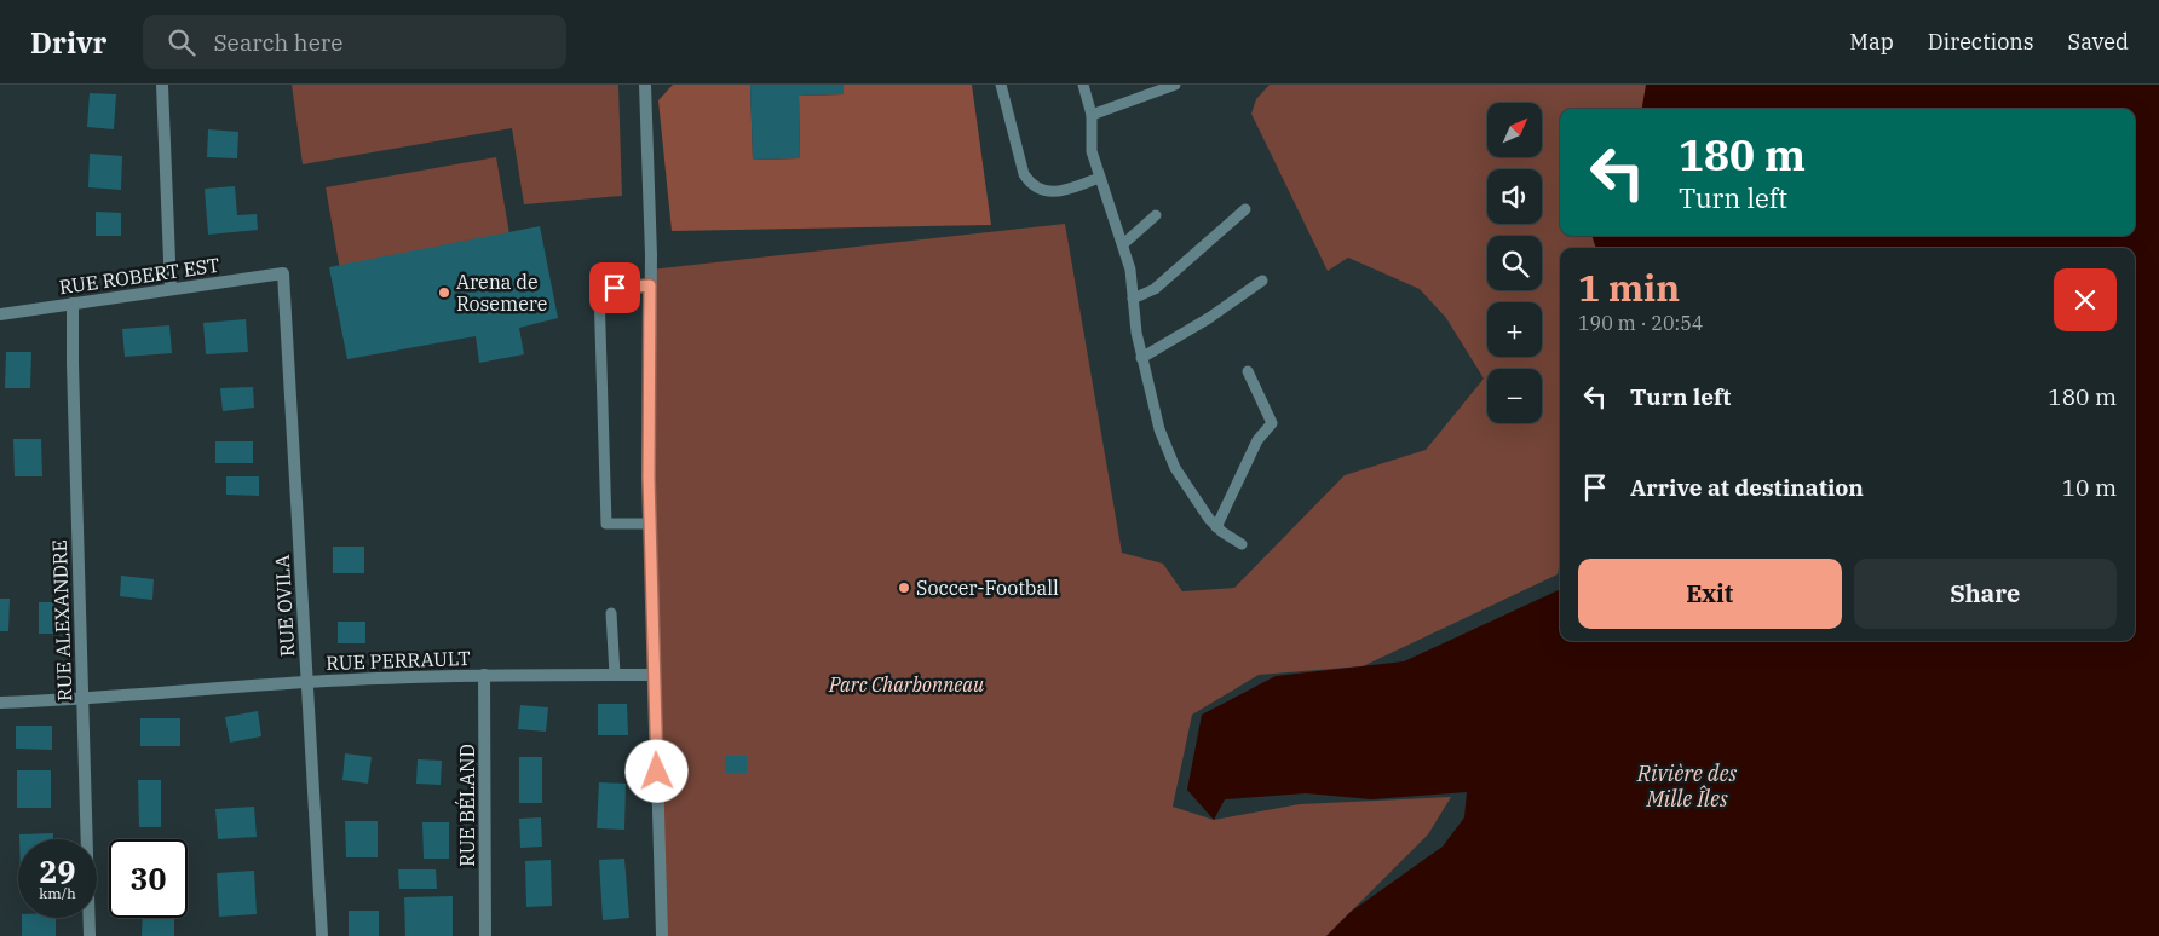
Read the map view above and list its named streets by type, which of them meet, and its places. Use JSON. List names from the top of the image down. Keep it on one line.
{"streets":{"street":["RUE ROBERT EST","RUE OVILA","RUE ALEXANDRE","RUE PERRAULT","RUE BÉLAND"]},"crossings":[["RUE ROBERT EST","RUE OVILA"],["RUE ROBERT EST","RUE ALEXANDRE"],["RUE OVILA","RUE PERRAULT"],["RUE ALEXANDRE","RUE PERRAULT"],["RUE PERRAULT","RUE BÉLAND"]],"water":["Rivière des Mille Îles"],"parks":["Parc Charbonneau"],"places":["Arena de Rosemere","Soccer-Football"],"north":"top right","page":{"header":"Drivr","search":"Search here","nav":["Map","Directions","Saved"],"map_buttons":["+","−"],"turn":["180 m","Turn left"],"heading":["1 min","190 m · 20:54"],"list":[{"name":"Turn left","value":"180 m"},{"name":"Arrive at destination","value":"10 m"}],"buttons":["Exit","Share"],"speed":"29 km/h","limit":"30"}}
